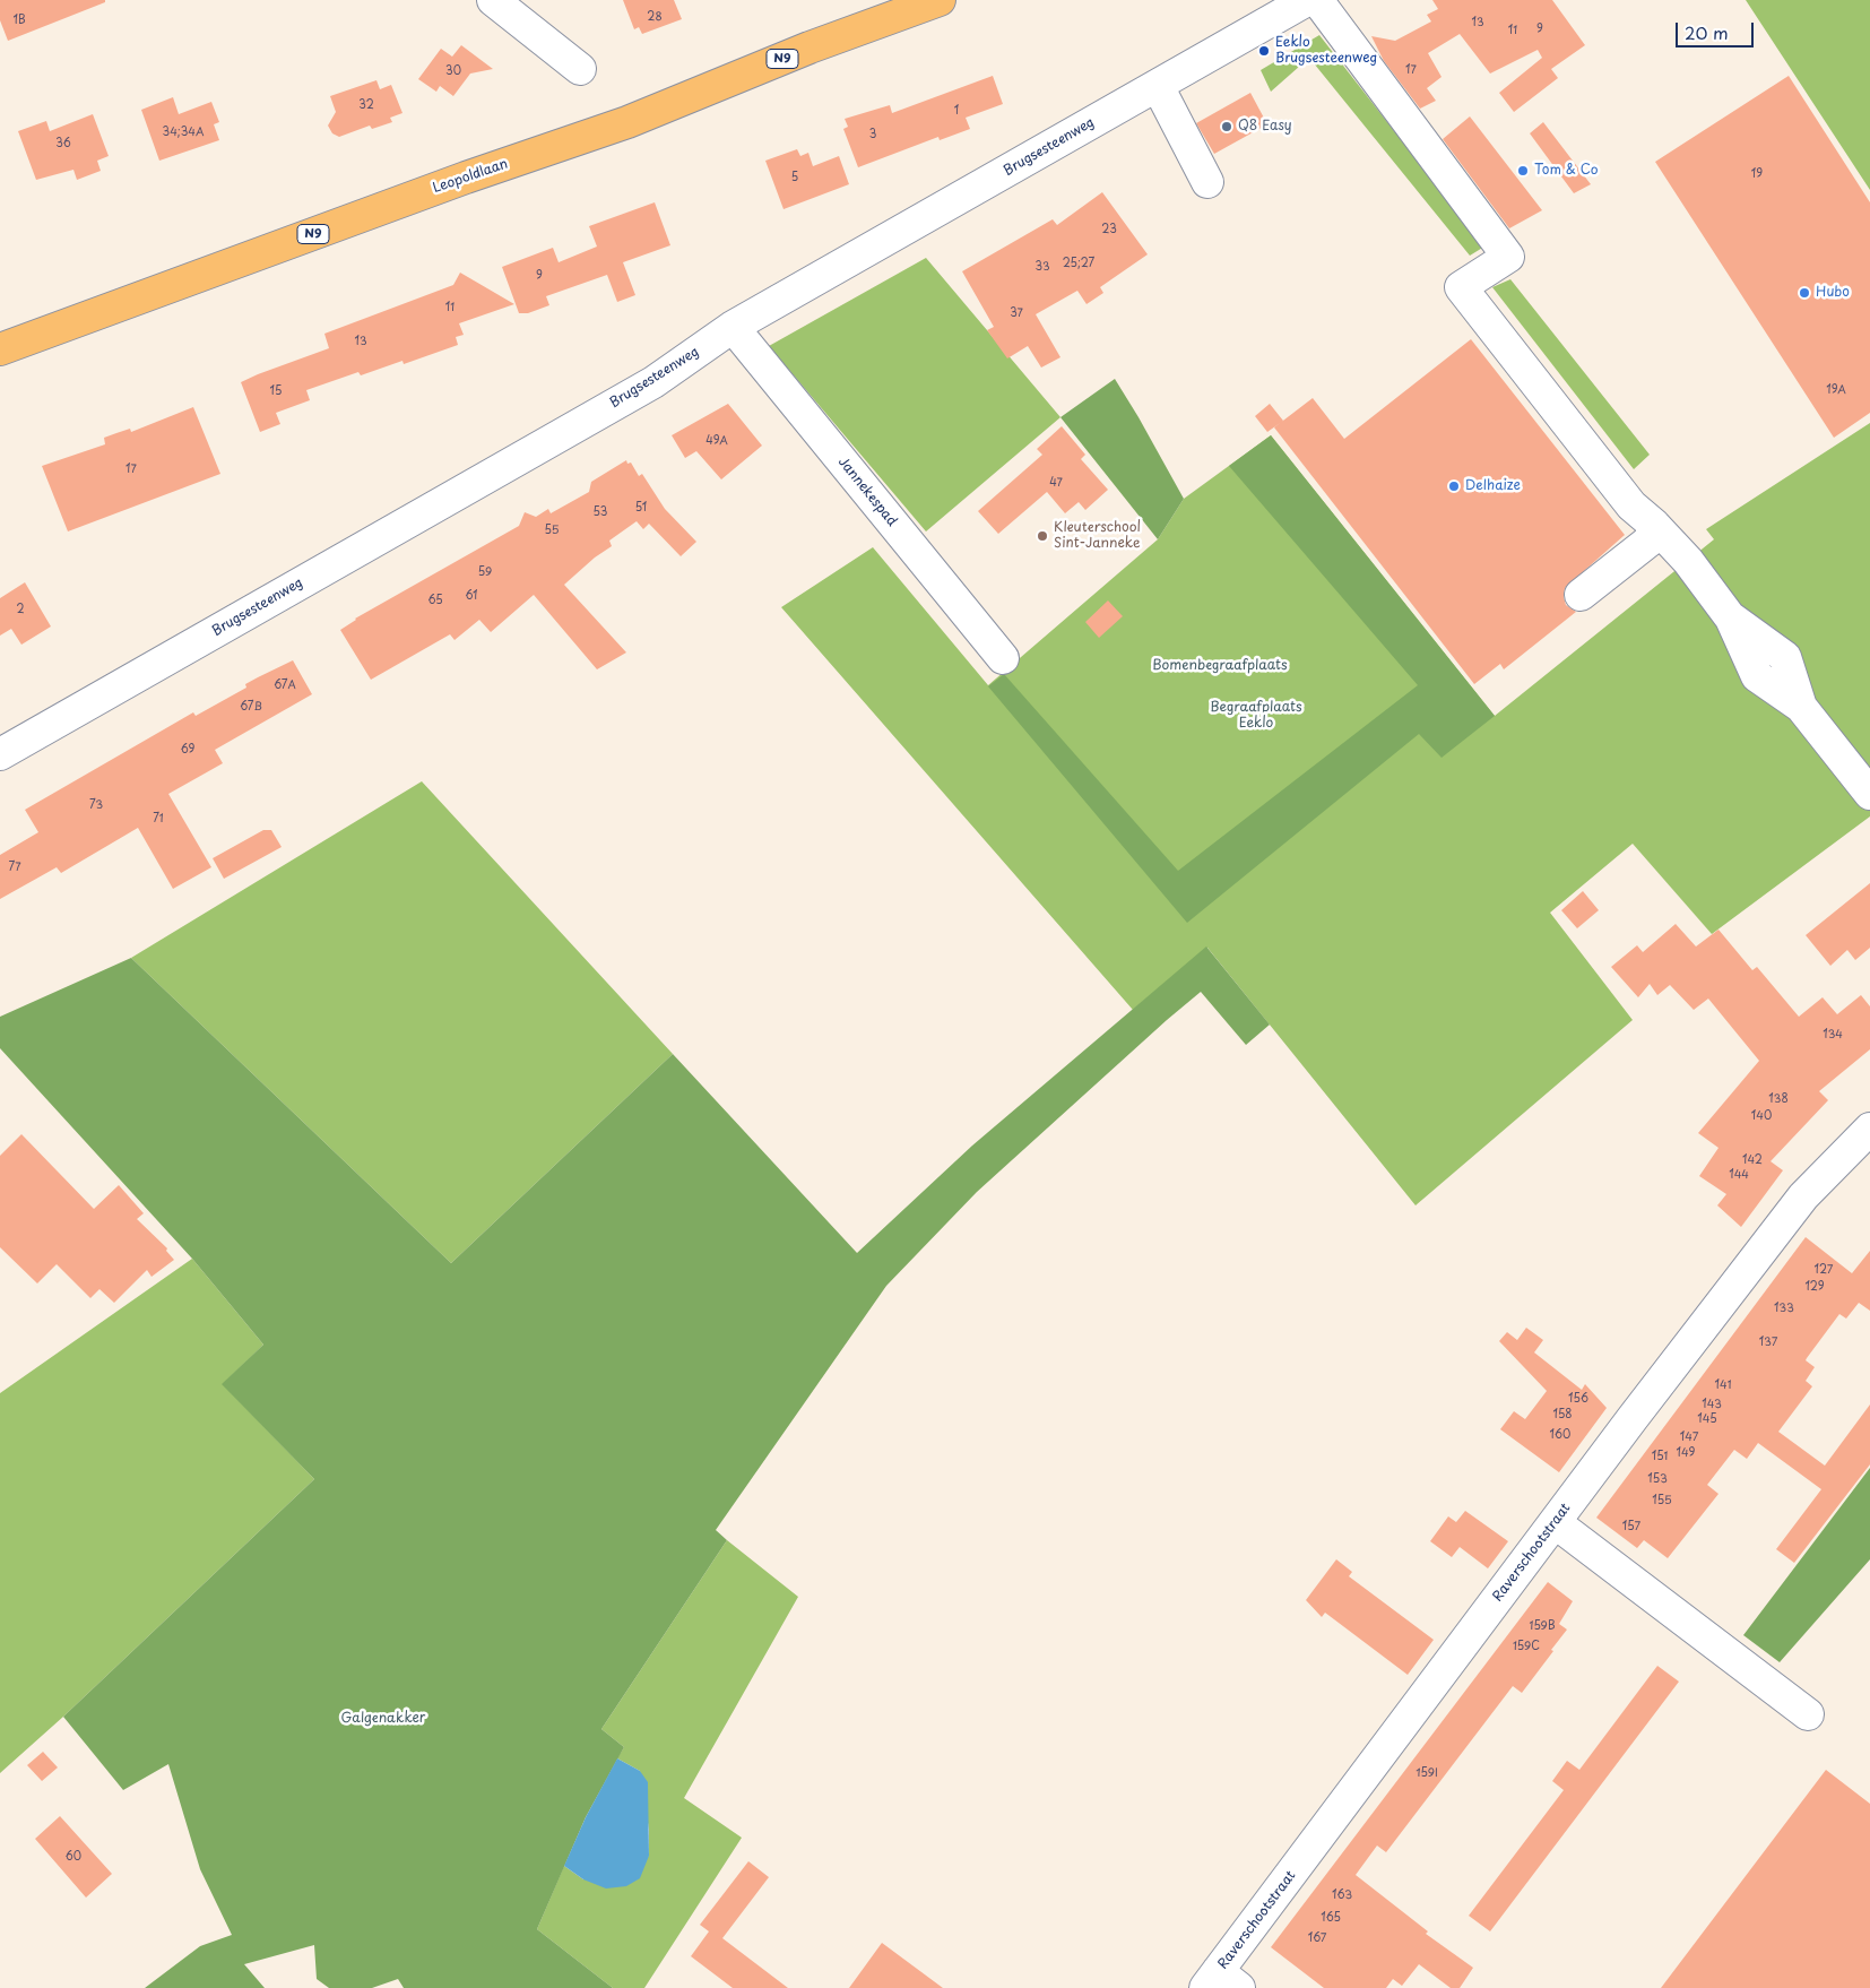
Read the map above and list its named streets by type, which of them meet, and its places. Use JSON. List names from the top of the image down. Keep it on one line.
{"streets":{"main road":["N9","Leopoldlaan"],"street":["Brugsesteenweg","Jannekespad","Raverschootstraat"]},"crossings":[["Brugsesteenweg","Jannekespad"]],"parks":["Bomenbegraafplaats","Begraafplaats Eeklo","Galgenakker"],"places":["Eeklo Brugsesteenweg","Q8 Easy","Tom & Co","Hubo","Delhaize","Kleuterschool Sint-Janneke"],"house_numbers":["28","1B","13","9","11","17","30","32","1","34;34A","3","36","19","5","23","25;27","33","9","11","37","13","19A","15","49A","17","47","51","53","55","59","61","65","2","67A","67B","69","73","71","77","134","138","140","142","144","127","129","133","137","141","156","143","158","145","160","147","149","151","153","155","157","159B","159C","159I","60","163","165","167"],"scale_bar":"20 m"}
